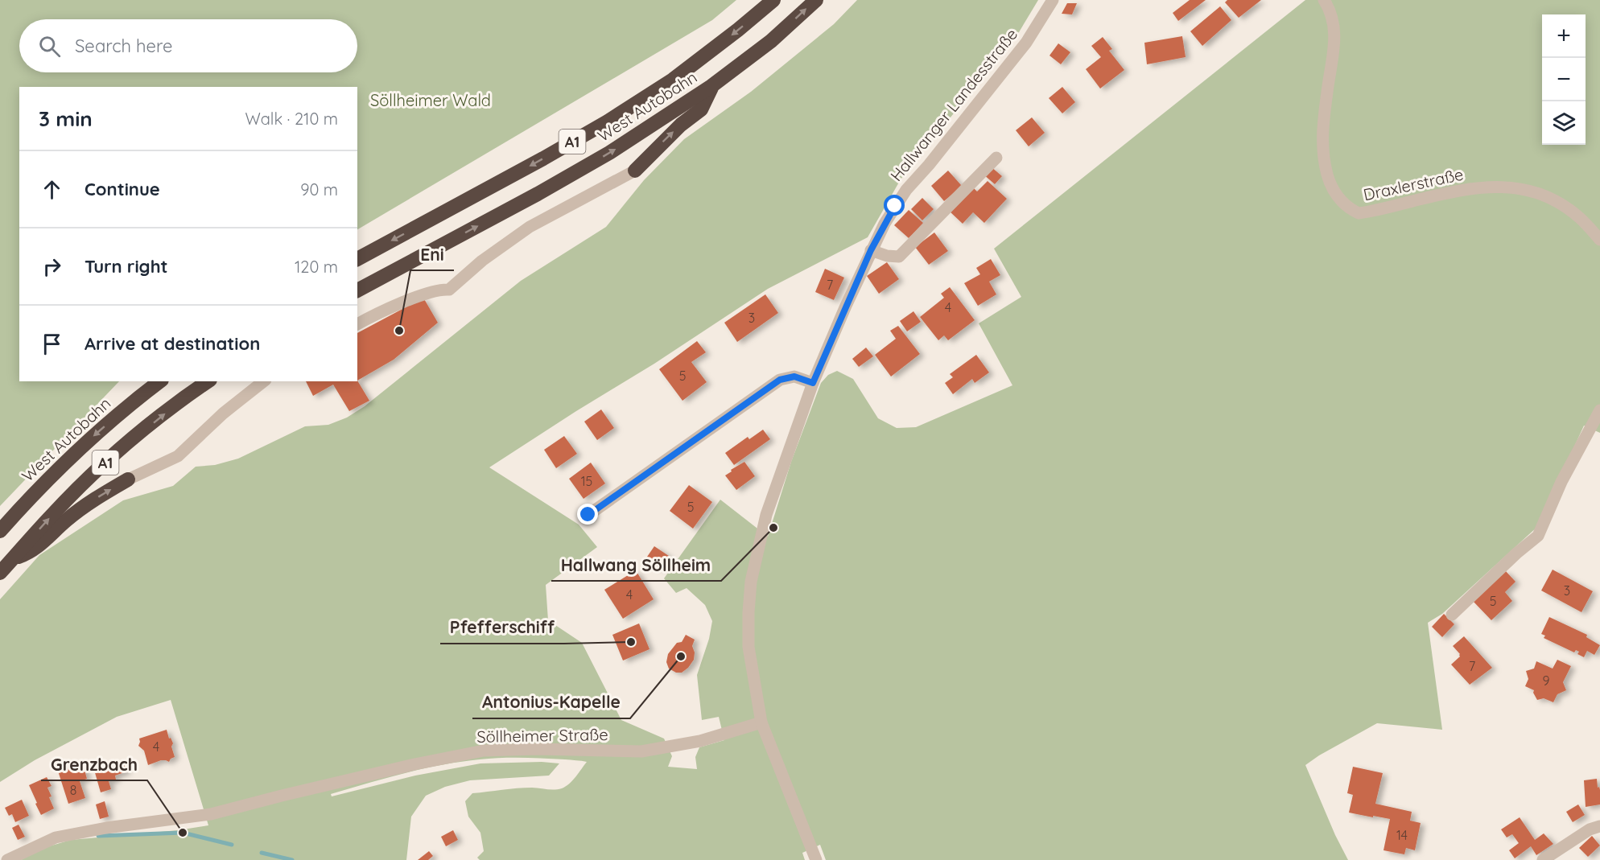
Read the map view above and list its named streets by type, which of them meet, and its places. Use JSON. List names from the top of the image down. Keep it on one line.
{"streets":{"highway":["West Autobahn","A1"],"street":["Hallwanger Landesstraße","Draxlerstraße","Söllheimer Straße"]},"crossings":[["Hallwanger Landesstraße","Söllheimer Straße"]],"parks":["Söllheimer Wald"],"places":["Eni","Hallwang Söllheim","Pfefferschiff","Antonius-Kapelle","Grenzbach"],"house_numbers":["7","4","3","5","15","5","3","4","5","7","9","4","8","14"],"page":{"map_buttons":["+","−"],"search":"Search here","heading":["3 min","Walk · 210 m"],"list":[["Continue","90 m"],["Turn right","120 m"],"Arrive at destination"]}}
